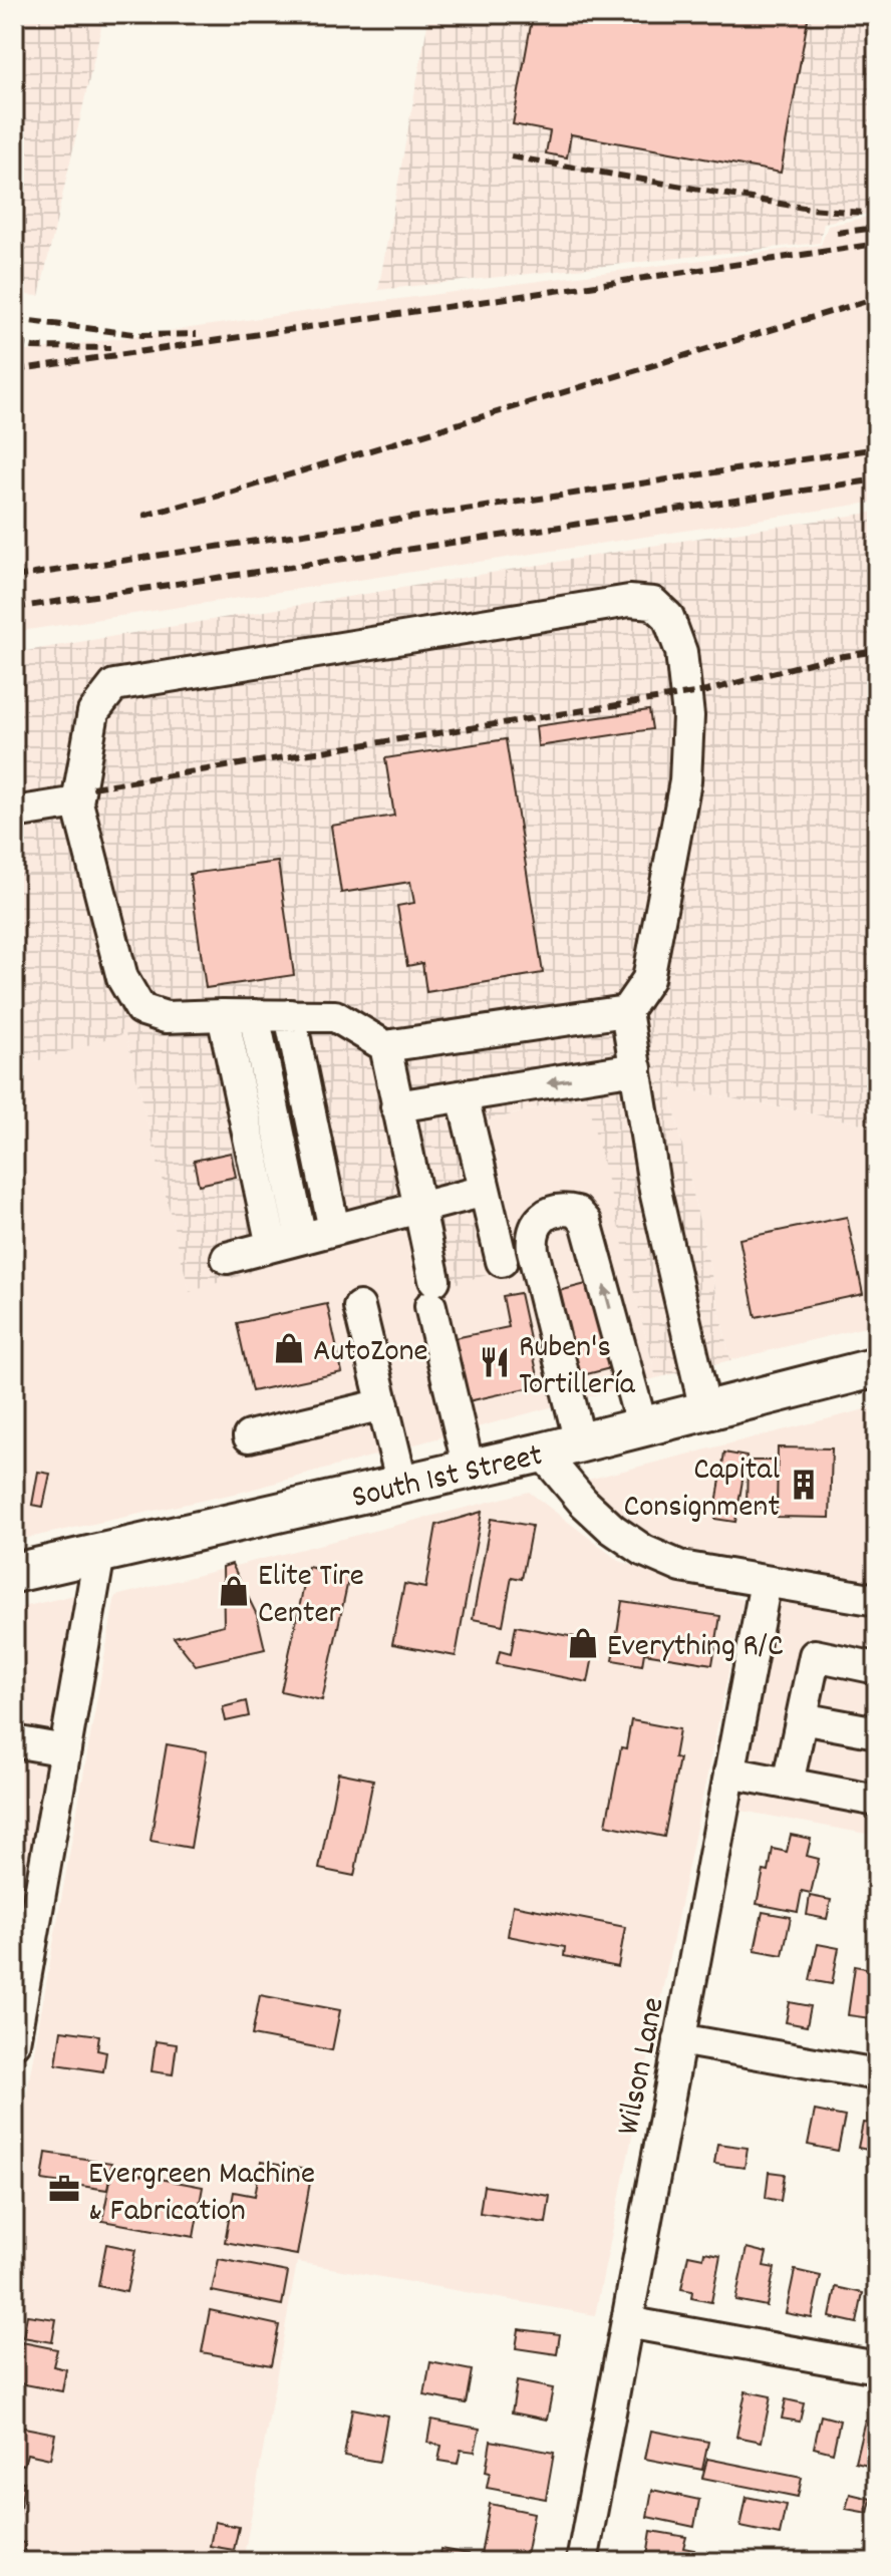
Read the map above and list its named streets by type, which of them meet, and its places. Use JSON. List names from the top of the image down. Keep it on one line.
{"streets":{"main road":["South 1st Street"],"street":["Wilson Lane"]},"places":{"shop":["AutoZone","Elite Tire Center","Everything R/C"],"restaurant":["Ruben's Tortillería"],"building":["Capital Consignment"],"office":["Evergreen Machine & Fabrication"]}}
